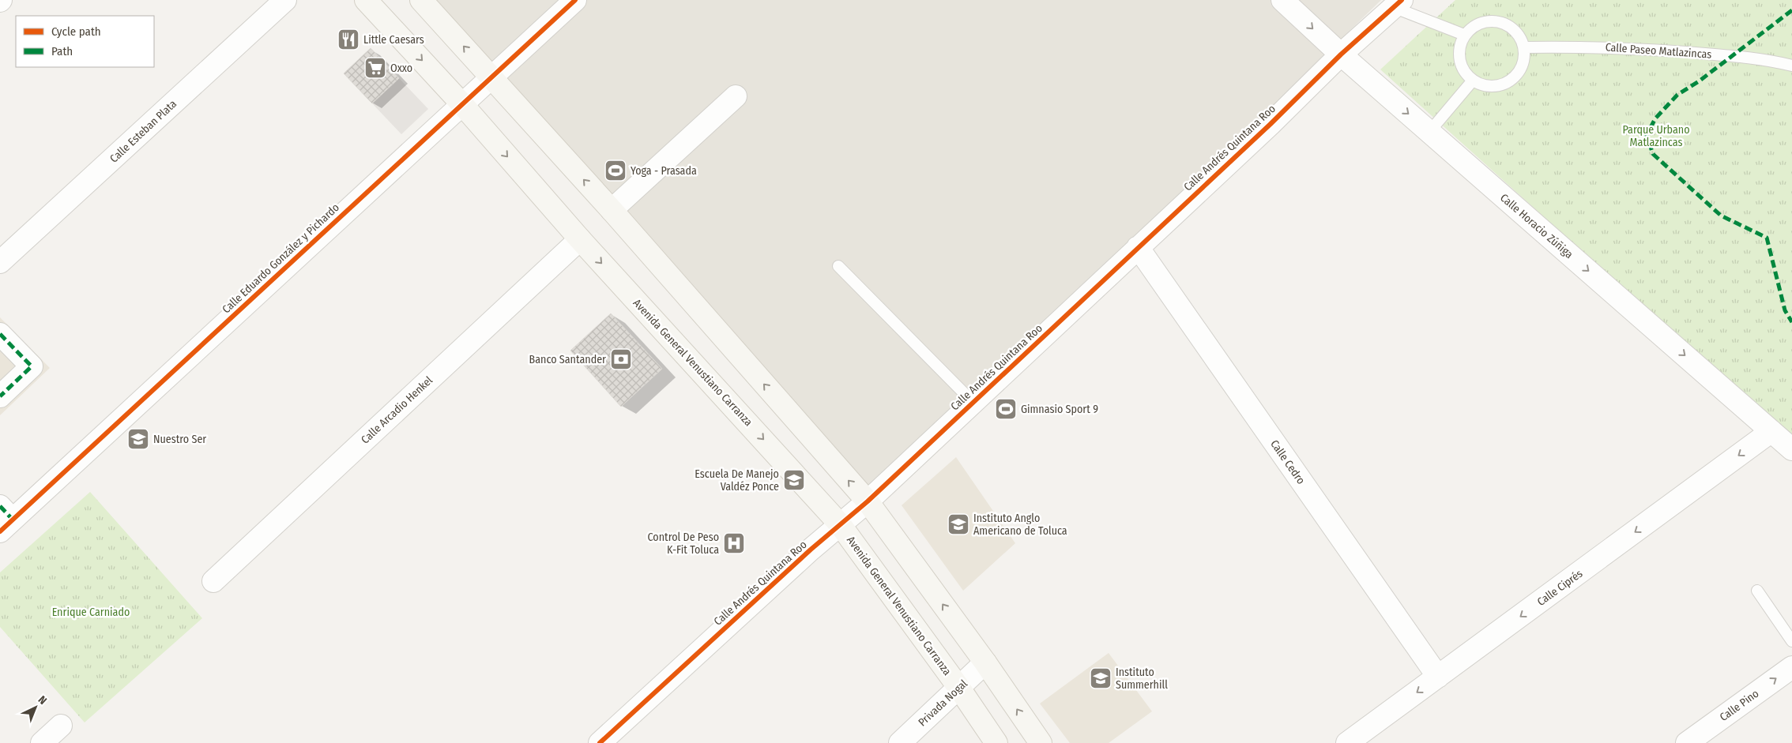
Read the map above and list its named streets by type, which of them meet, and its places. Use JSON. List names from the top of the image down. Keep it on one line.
{"streets":{"main road":["Avenida General Venustiano Carranza"],"street":["Calle Esteban Plata","Calle Andrés Quintana Roo","Calle Horacio Zúñiga","Calle Eduardo González y Pichardo","Calle Arcadio Henkel","Calle Cedro","Calle Ciprés","Privada Nogal","Calle Pino"],"lane":["Calle Paseo Matlazincas"]},"crossings":[["Calle Andrés Quintana Roo","Calle Horacio Zúñiga"],["Calle Andrés Quintana Roo","Avenida General Venustiano Carranza"],["Calle Andrés Quintana Roo","Calle Cedro"],["Calle Horacio Zúñiga","Calle Ciprés"],["Calle Eduardo González y Pichardo","Avenida General Venustiano Carranza"],["Avenida General Venustiano Carranza","Calle Arcadio Henkel"],["Avenida General Venustiano Carranza","Privada Nogal"],["Calle Cedro","Calle Ciprés"]],"one_way":["Calle Horacio Zúñiga","Calle Ciprés","Calle Pino"],"parks":["Parque Urbano Matlazincas","Enrique Carniado"],"places":{"restaurant":["Little Caesars"],"supermarket":["Oxxo"],"sports":["Yoga - Prasada","Gimnasio Sport 9"],"bank":["Banco Santander"],"school or university":["Nuestro Ser","Escuela De Manejo Valdéz Ponce","Instituto Anglo Americano de Toluca","Instituto Summerhill"],"hospital":["Control De Peso K-Fit Toluca"]},"legend":["Cycle path","Path"],"north":"top right"}
